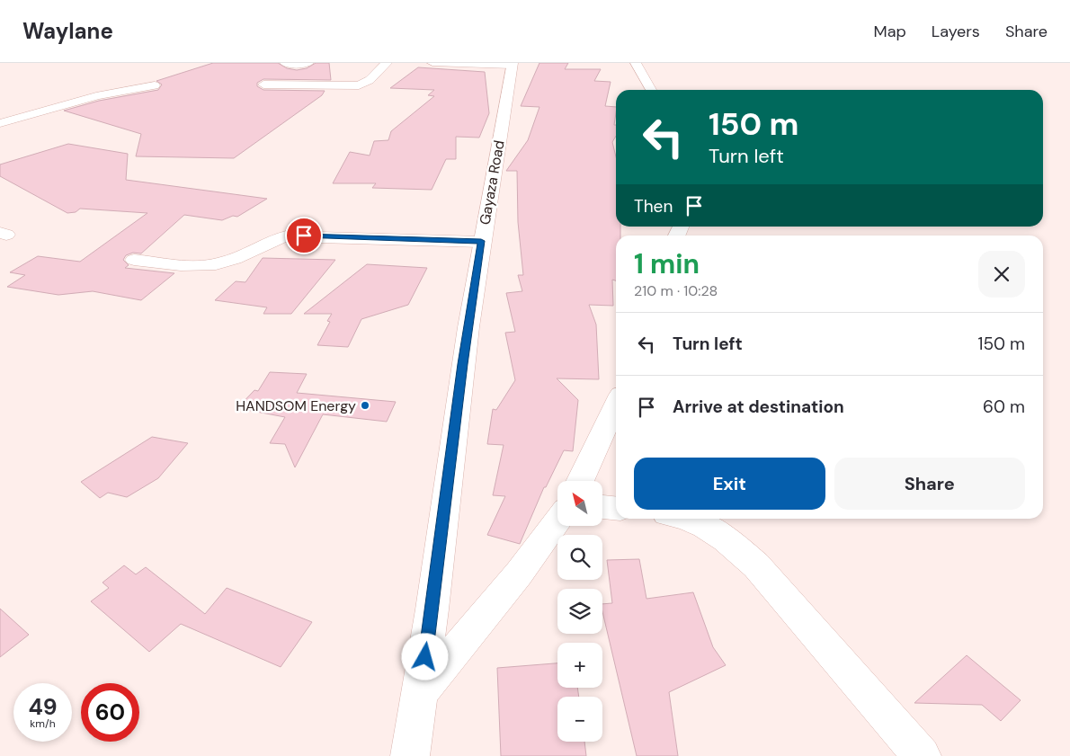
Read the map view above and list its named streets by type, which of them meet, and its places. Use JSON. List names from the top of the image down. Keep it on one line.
{"streets":{"street":["Gayaza Road"]},"places":["HANDSOM Energy"],"north":"top left","page":{"header":"Waylane","nav":["Map","Layers","Share"],"turn":["150 m","Turn left"],"then":"Then","heading":["1 min","210 m · 10:28"],"list":[{"name":"Turn left","value":"150 m"},{"name":"Arrive at destination","value":"60 m"}],"buttons":["Exit","Share"],"map_buttons":["+","−"],"speed":"49 km/h","limit":"60"}}
